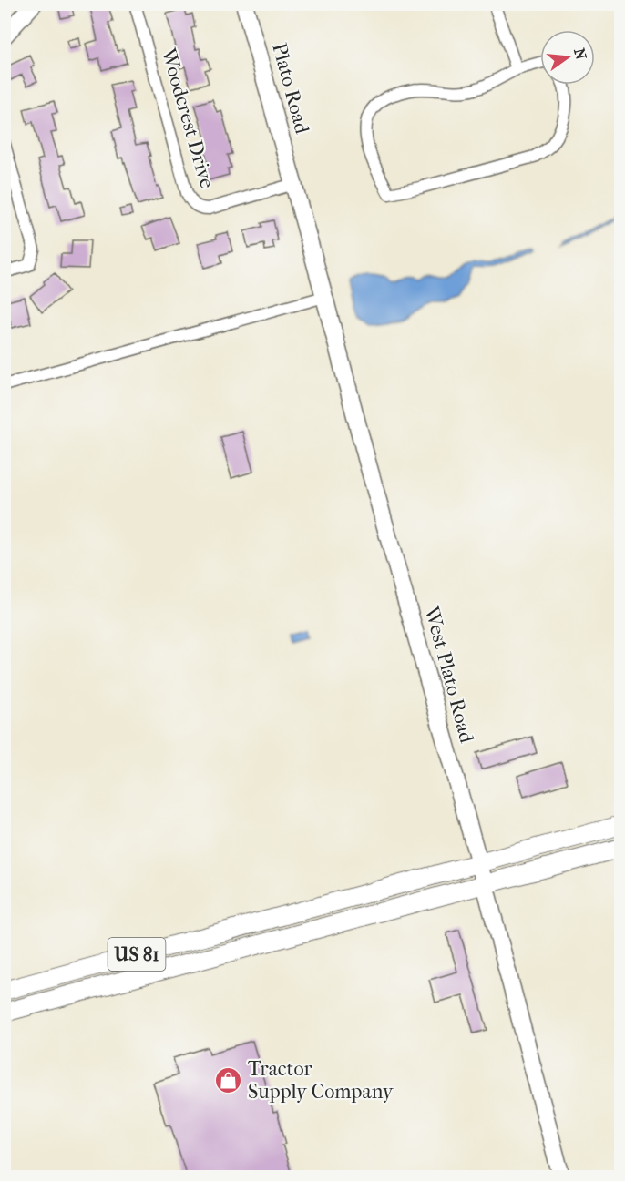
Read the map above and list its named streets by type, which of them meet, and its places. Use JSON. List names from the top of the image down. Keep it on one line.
{"streets":{"main road":["US 81"],"street":["Plato Road","Woodcrest Drive","West Plato Road"]},"crossings":[["Plato Road","Woodcrest Drive"],["Plato Road","West Plato Road"],["Woodcrest Drive","West Plato Road"],["West Plato Road","US 81"]],"places":{"shop":["Tractor Supply Company"]},"north":"right"}
